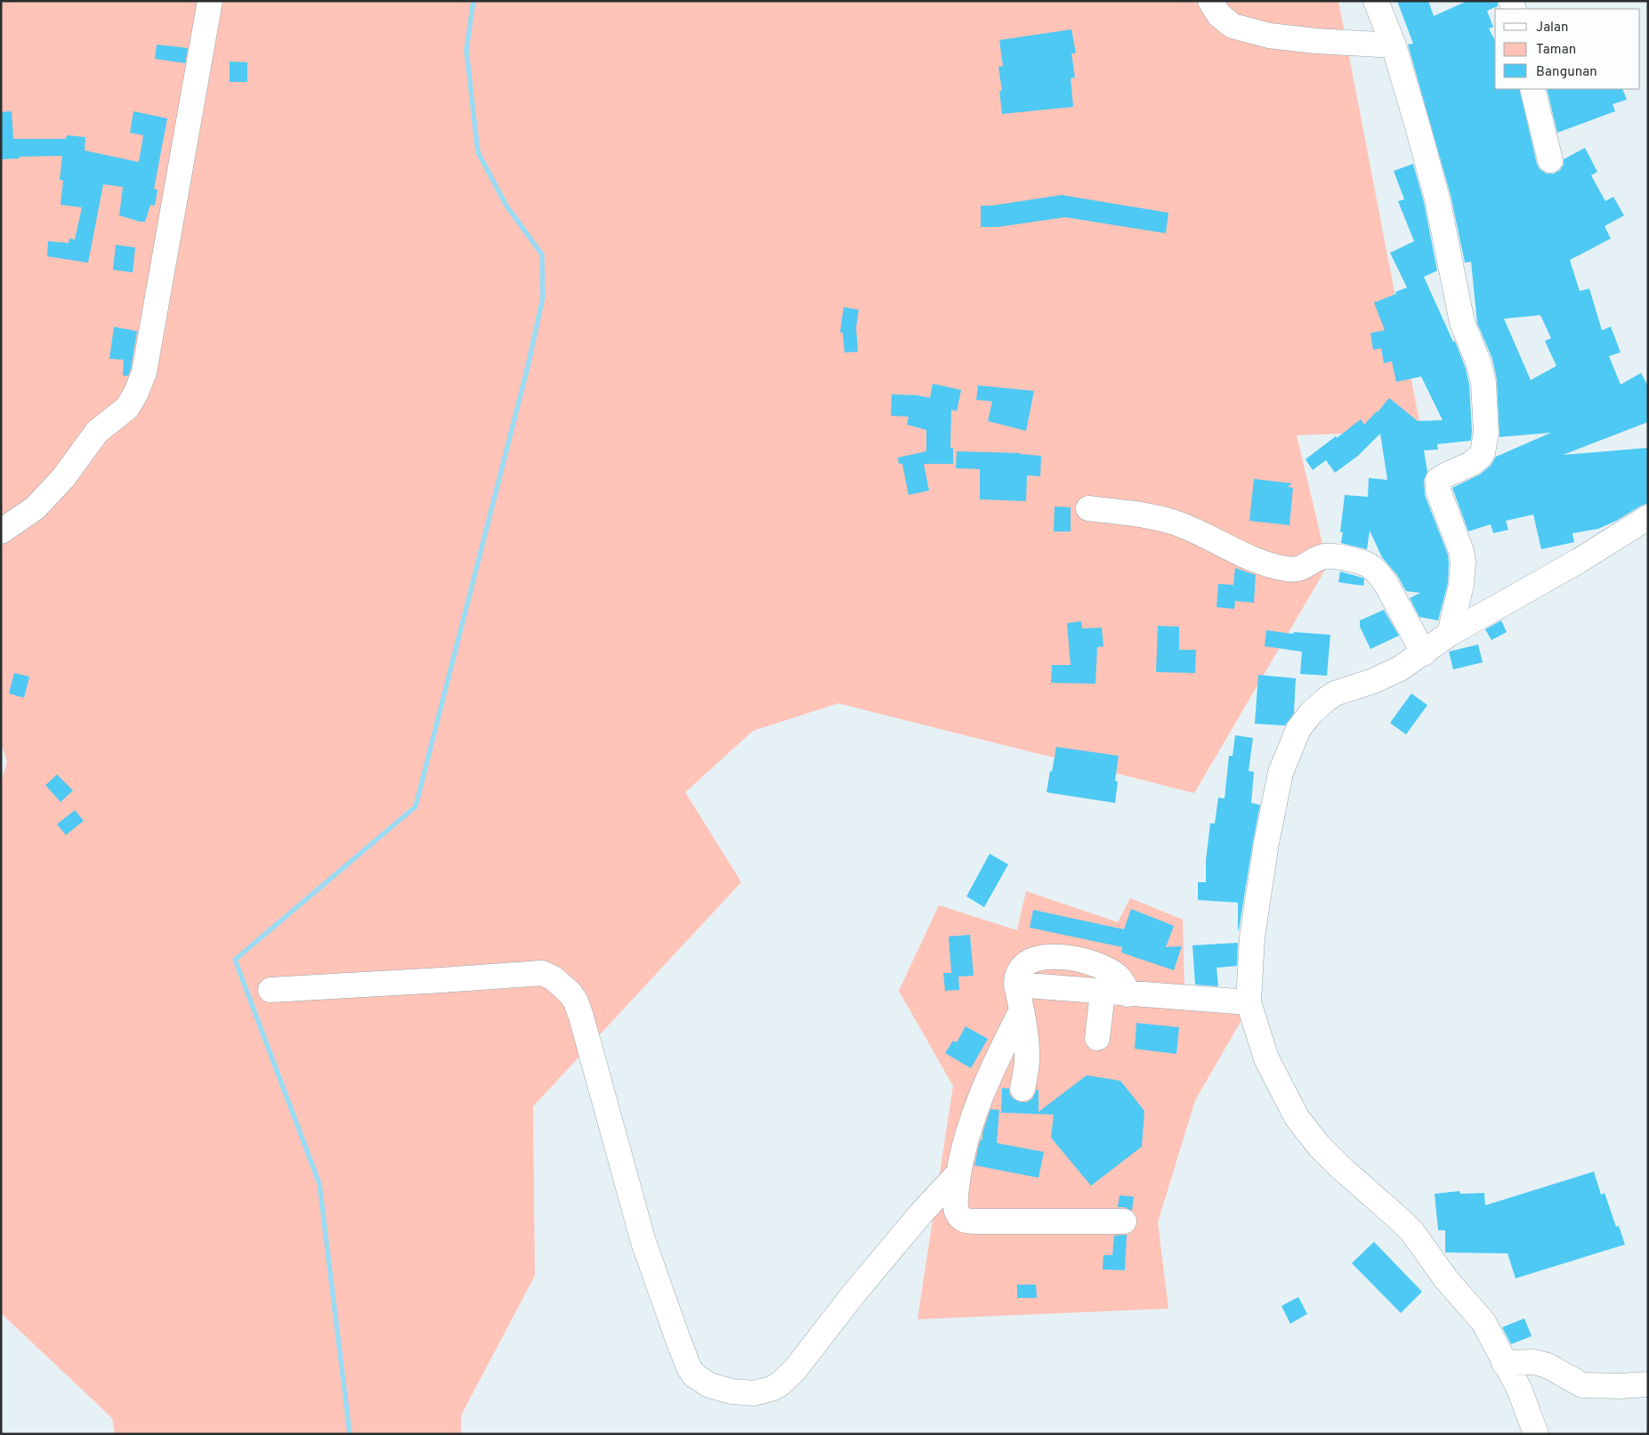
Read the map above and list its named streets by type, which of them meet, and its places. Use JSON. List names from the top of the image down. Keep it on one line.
{"legend":["Jalan","Taman","Bangunan"]}
